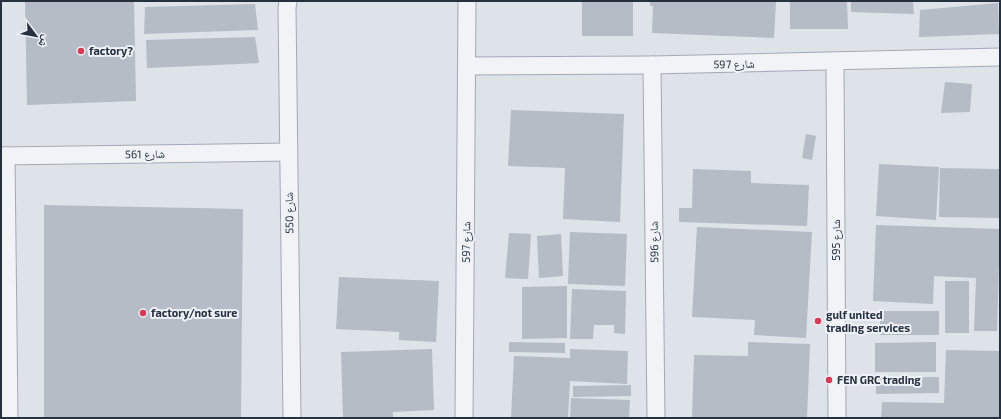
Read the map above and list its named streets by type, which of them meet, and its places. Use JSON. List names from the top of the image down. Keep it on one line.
{"streets":{"street":["شارع 597","شارع 561","شارع 550","شارع 595","شارع 596"]},"crossings":[["شارع 597","شارع 595"],["شارع 597","شارع 596"],["شارع 561","شارع 550"]],"places":["factory?","factory/not sure","gulf united trading services","FEN GRC trading"],"north":"bottom right"}
